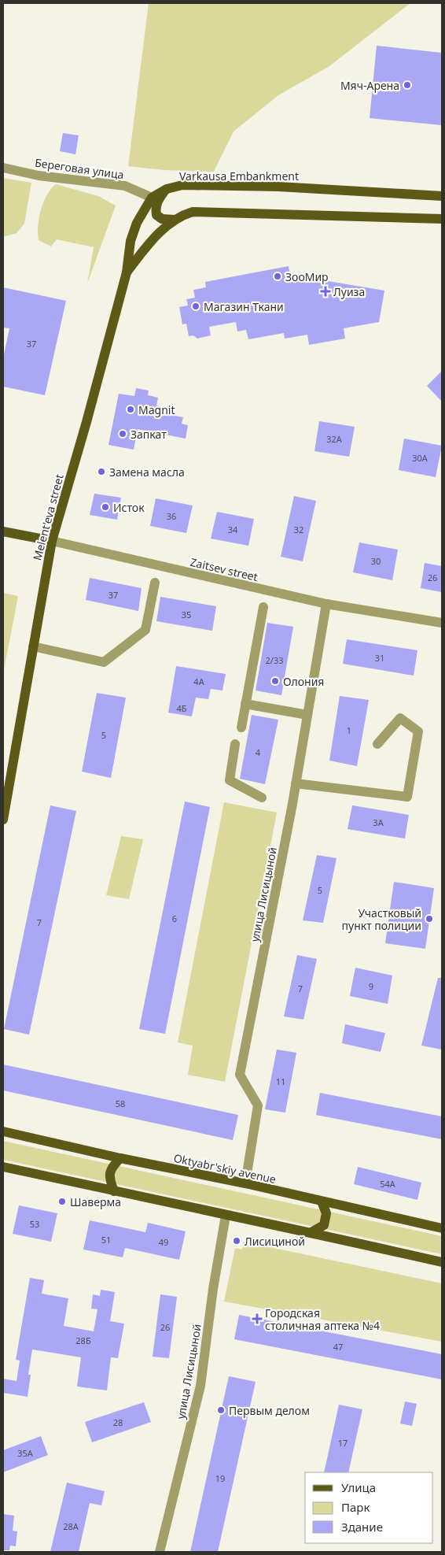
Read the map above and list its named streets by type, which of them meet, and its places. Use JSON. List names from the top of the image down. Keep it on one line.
{"streets":{"main road":["Varkausa Embankment","Melent'eva street","Zaitsev street","Oktyabr'skiy avenue"],"street":["Береговая улица","улица Лисицыной"]},"crossings":[["Береговая улица","Varkausa Embankment"],["Varkausa Embankment","Melent'eva street"],["Melent'eva street","Zaitsev street"],["Zaitsev street","улица Лисицыной"],["улица Лисицыной","Oktyabr'skiy avenue"]],"places":{"other":["Мяч-Арена","ЗооМир","Магазин Ткани","Magnit","Запкат","Замена масла","Исток","Олония","Участковый пункт полиции","Шаверма","Лисициной","Первым делом"],"health":["Луиза","Городская столичная аптека №4"]},"house_numbers":["37","32А","30А","36","34","32","30","26","37","35","31","2/33","4А","4Б","1","5","4","3А","5","6","7","9","7","11","58","54А","53","51","49","26","28Б","47","28","17","35А","19","28А"],"legend":["Улица","Парк","Здание"]}
